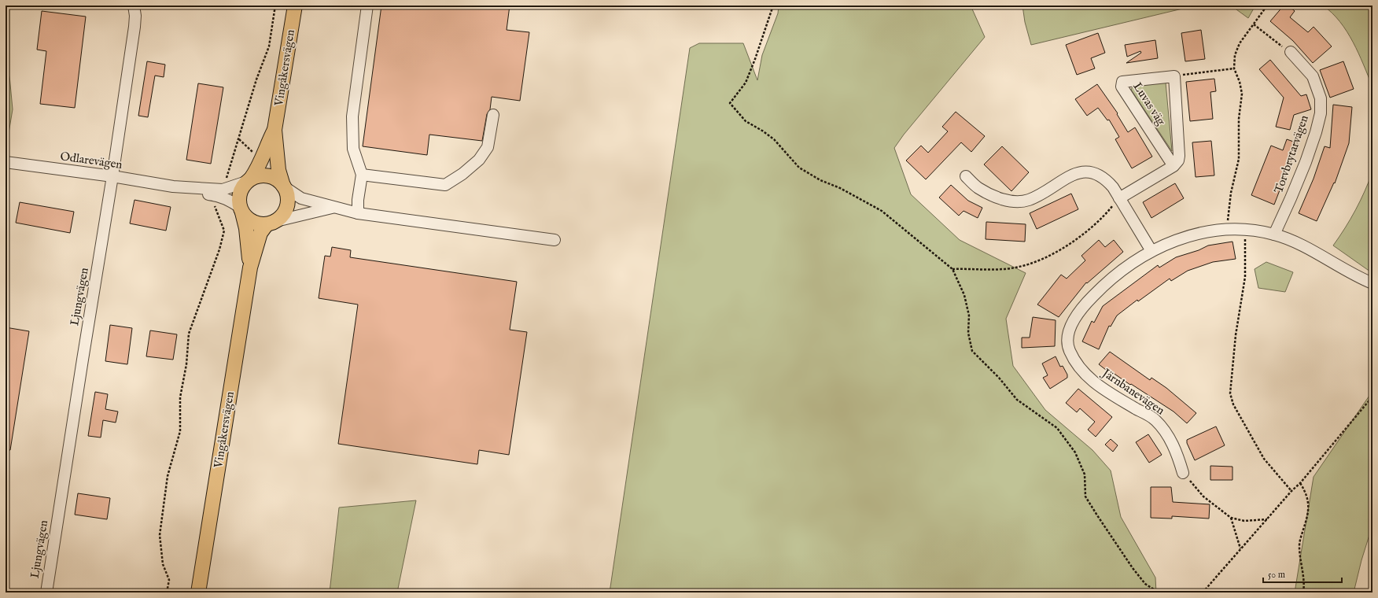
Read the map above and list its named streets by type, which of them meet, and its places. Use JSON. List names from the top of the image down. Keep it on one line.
{"streets":{"main road":["Vingåkersvägen"],"street":["Luvas väg","Torvbrytarvägen","Odlarevägen","Ljungvägen","Järnbanevägen"]},"crossings":[["Vingåkersvägen","Odlarevägen"],["Torvbrytarvägen","Järnbanevägen"],["Odlarevägen","Ljungvägen"]],"scale_bar":"50 m"}
